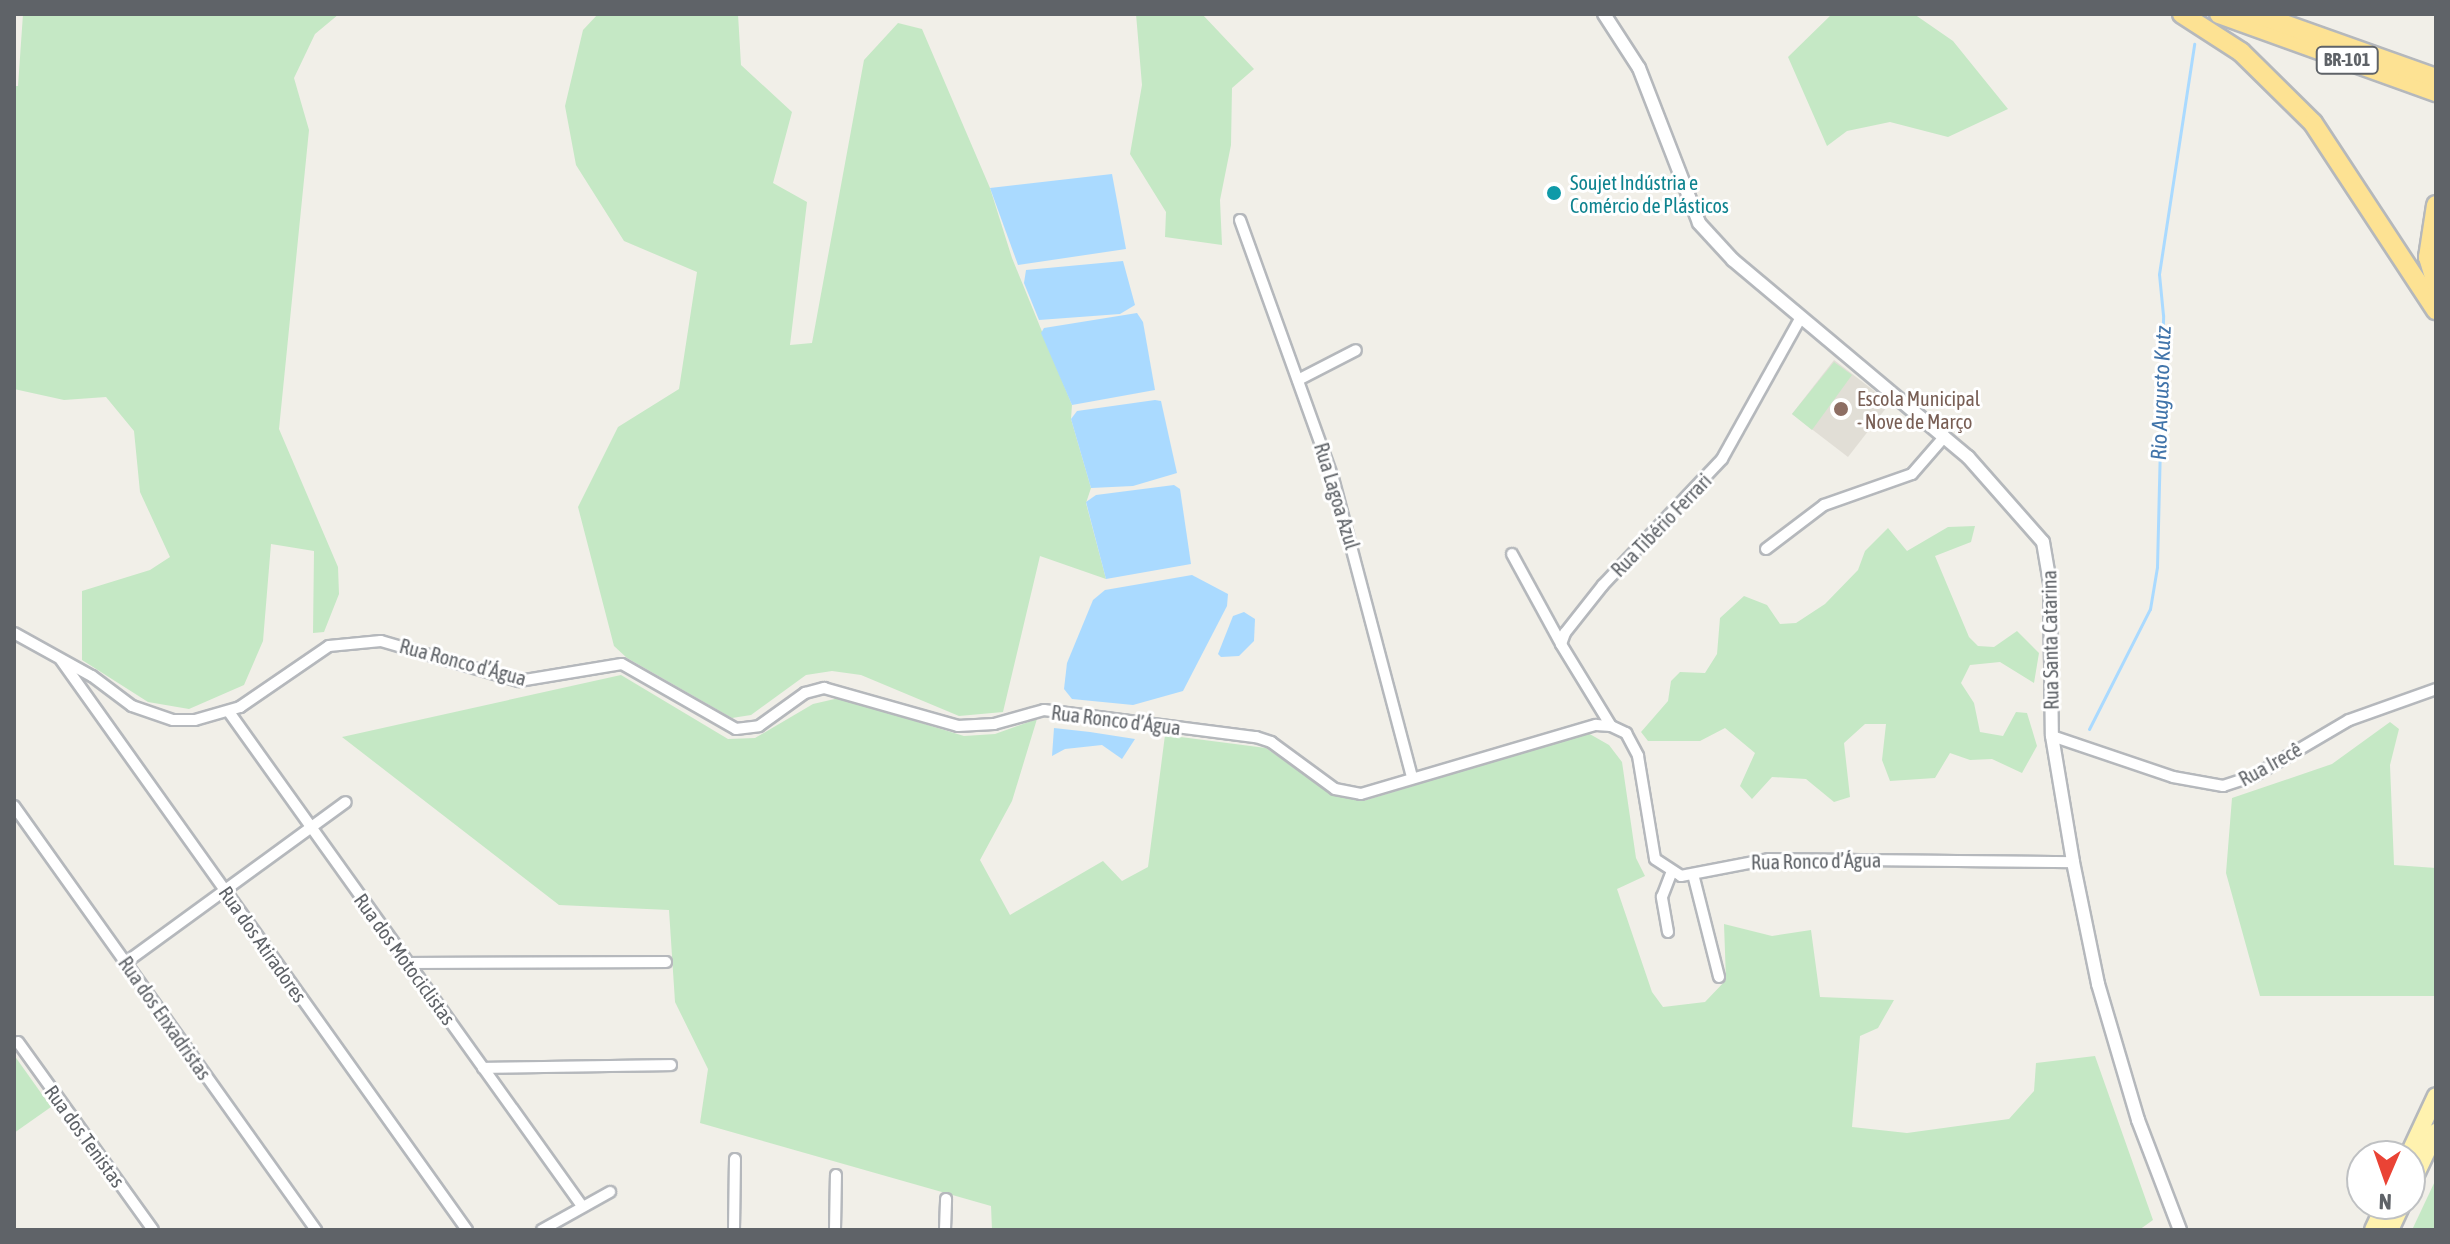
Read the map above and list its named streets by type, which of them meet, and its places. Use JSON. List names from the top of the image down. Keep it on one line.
{"streets":{"highway":["BR-101"],"street":["Rua Lagoa Azul","Rua Tibério Ferrari","Rua Santa Catarina","Rua Ronco d’Água","Rua Irecê","Rua dos Atiradores","Rua dos Motociclistas","Rua dos Enxadristas","Rua dos Tenistas"]},"crossings":[["Rua Lagoa Azul","Rua Ronco d’Água"],["Rua Tibério Ferrari","Rua Santa Catarina"],["Rua Santa Catarina","Rua Ronco d’Água"],["Rua Santa Catarina","Rua Irecê"],["Rua Ronco d’Água","Rua dos Atiradores"],["Rua Ronco d’Água","Rua dos Motociclistas"]],"water":["Rio Augusto Kutz"],"places":["Soujet Indústria e Comércio de Plásticos","Escola Municipal - Nove de Março"],"north":"bottom"}
